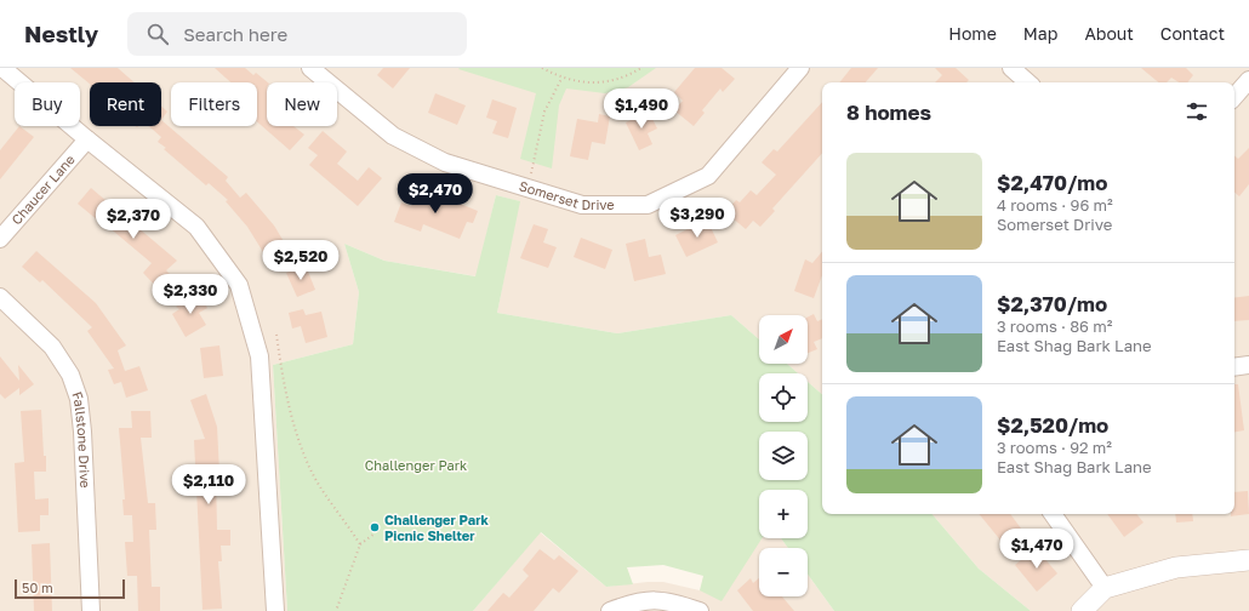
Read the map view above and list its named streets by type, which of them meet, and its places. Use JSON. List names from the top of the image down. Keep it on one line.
{"streets":{"street":["Chaucer Lane","Somerset Drive","Fallstone Drive"]},"parks":["Challenger Park"],"places":["Challenger Park Picnic Shelter"],"scale_bar":"50 m","north":"top right","page":{"header":"Nestly","search":"Search here","nav":["Home","Map","About","Contact"],"chip":["Buy","Rent","Filters","New"],"heading":"8 homes","price":["$1,490","$2,470","$3,290","$2,370","$2,520","$2,330","$2,110","$1,470"],"list":[{"name":"$2,470/mo","note":"4 rooms · 96 m² · Somerset Drive"},{"name":"$2,370/mo","note":"3 rooms · 86 m² · East Shag Bark Lane"},{"name":"$2,520/mo","note":"3 rooms · 92 m² · East Shag Bark Lane"}],"map_buttons":["+","−"],"scale":"50 m"}}
